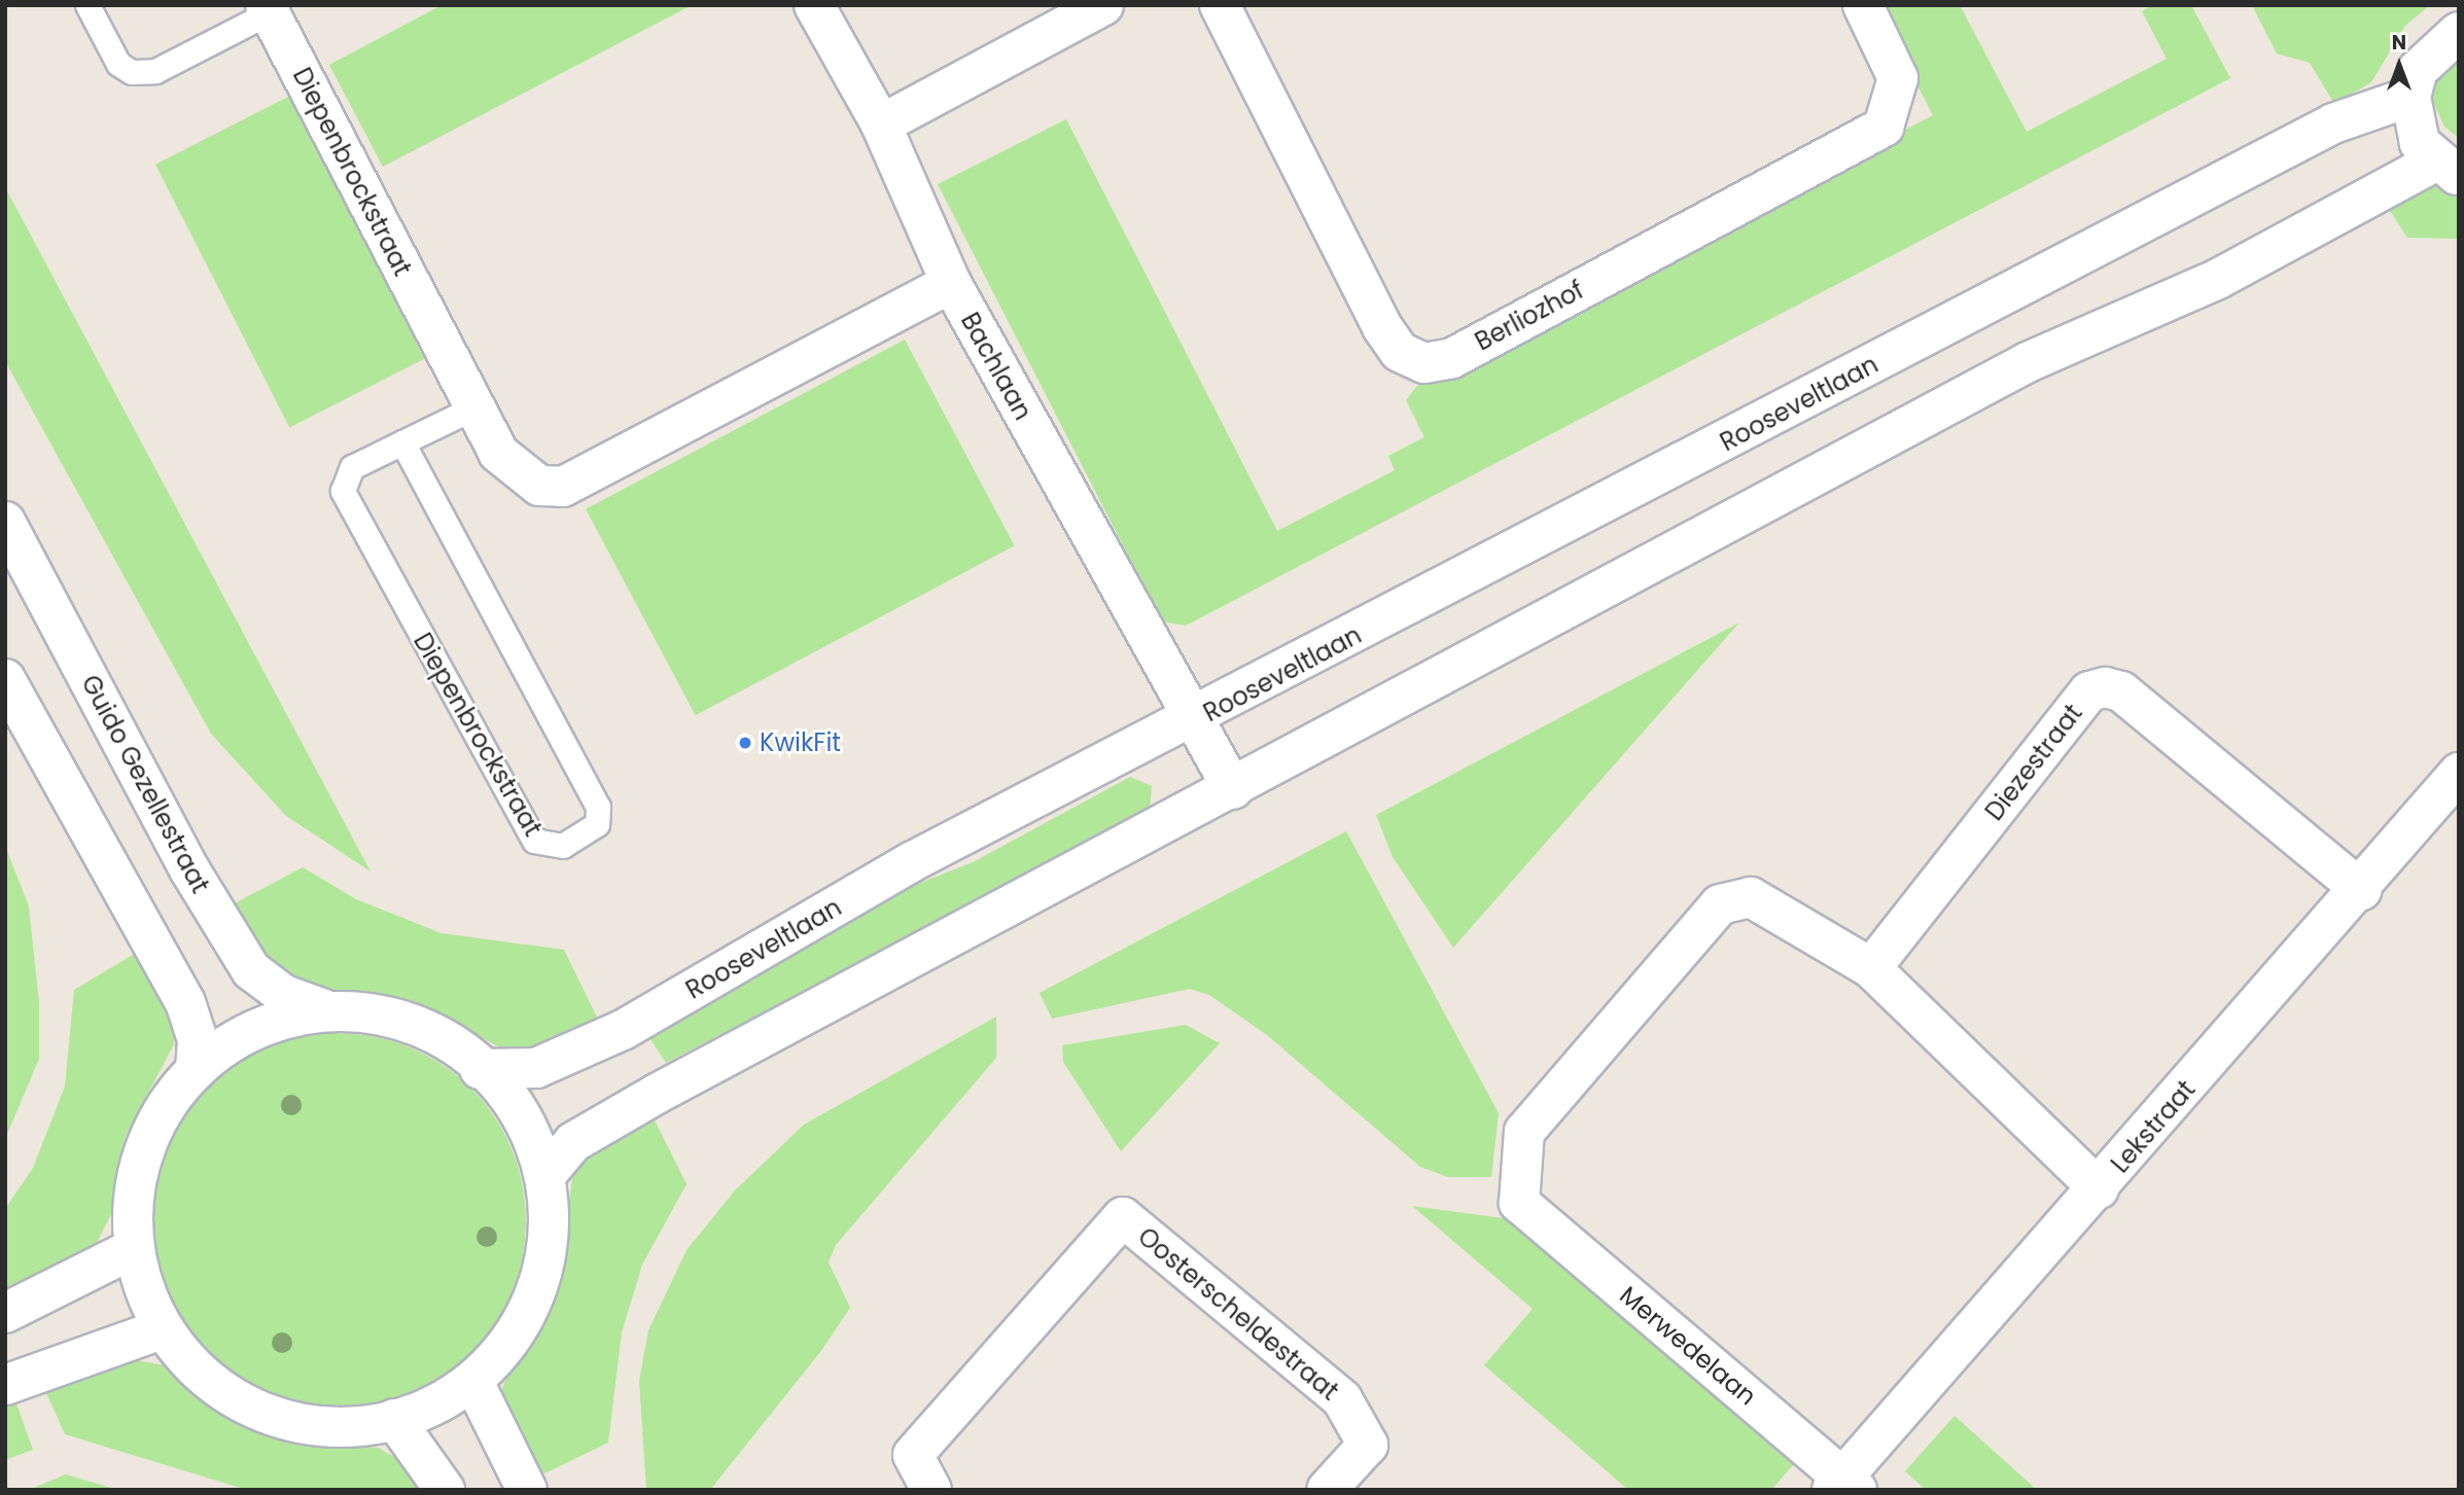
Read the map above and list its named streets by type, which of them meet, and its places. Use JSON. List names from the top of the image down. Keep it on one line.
{"streets":{"main road":["Diepenbrockstraat","Berliozhof","Bachlaan","Rooseveltlaan","Diezestraat","Guido Gezellestraat","Lekstraat","Oosterscheldestraat","Merwedelaan"]},"crossings":[["Diepenbrockstraat","Bachlaan"],["Bachlaan","Rooseveltlaan"],["Diezestraat","Lekstraat"],["Diezestraat","Merwedelaan"],["Lekstraat","Merwedelaan"]],"places":["KwikFit"],"north":"top"}
